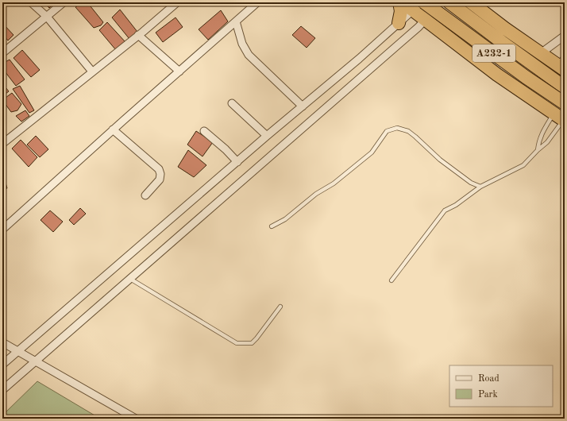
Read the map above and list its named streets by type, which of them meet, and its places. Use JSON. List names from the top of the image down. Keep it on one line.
{"streets":{"highway":["A232-1"]},"legend":["Road","Park"]}
